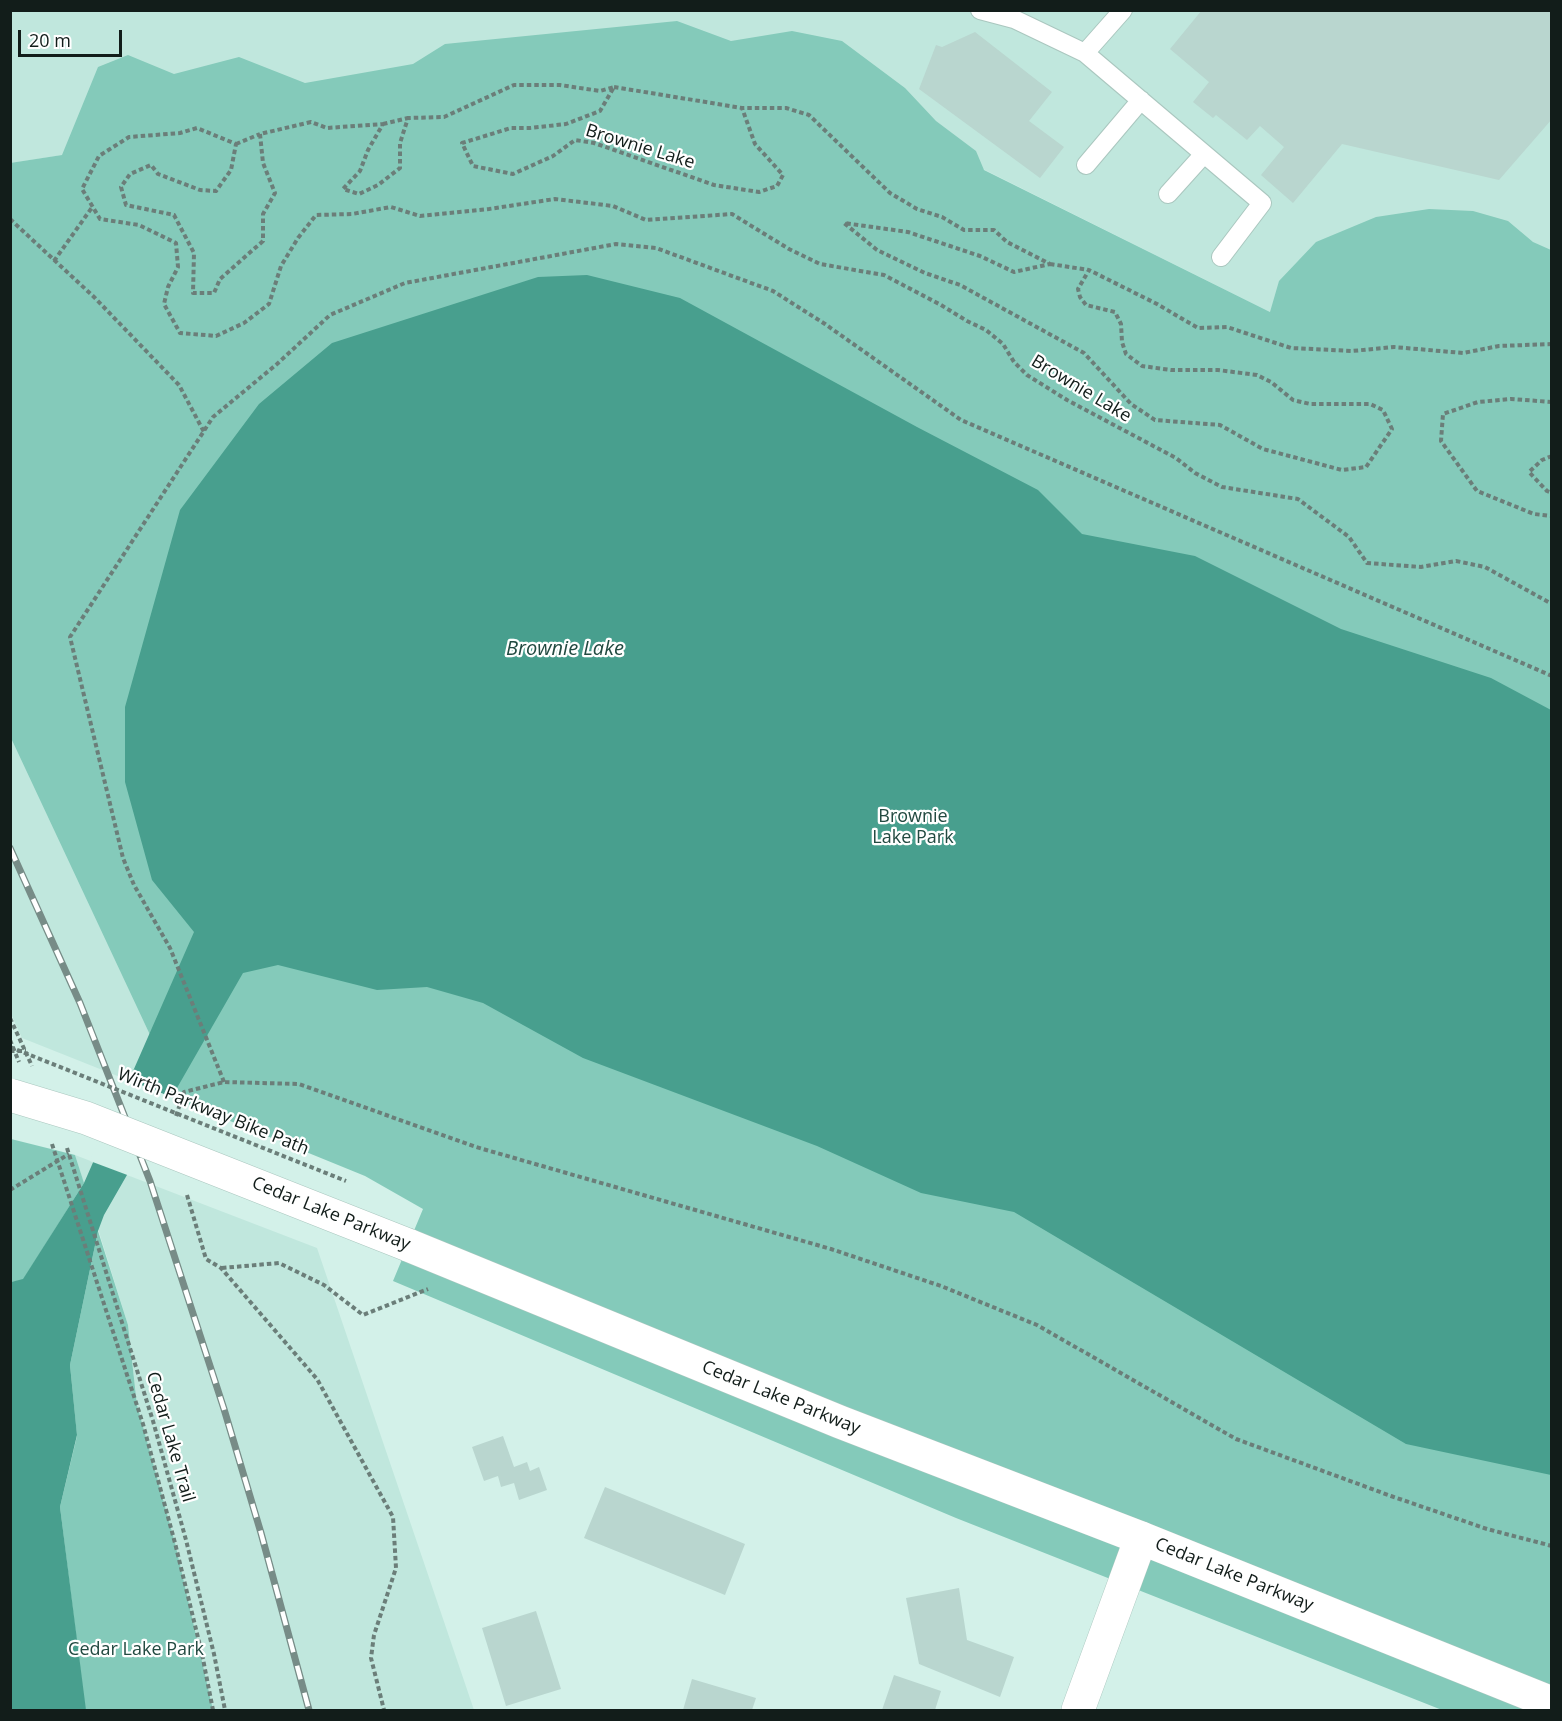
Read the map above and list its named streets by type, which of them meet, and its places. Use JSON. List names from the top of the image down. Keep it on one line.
{"streets":{"street":["Cedar Lake Parkway"],"path":["Brownie Lake","Wirth Parkway Bike Path","Cedar Lake Trail"]},"water":["Brownie Lake"],"parks":["Brownie Lake Park","Cedar Lake Park"],"scale_bar":"20 m"}
